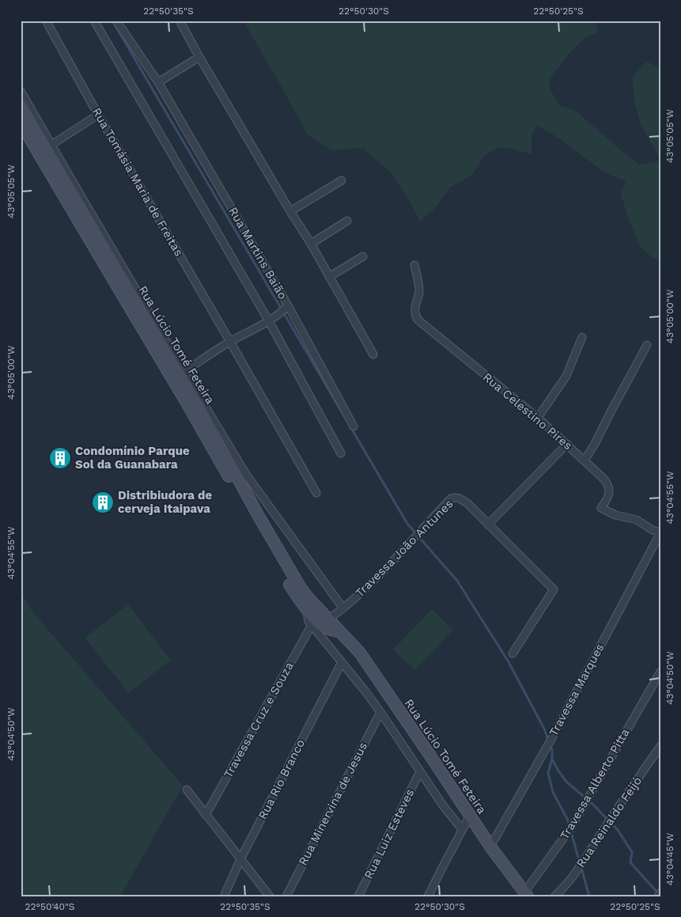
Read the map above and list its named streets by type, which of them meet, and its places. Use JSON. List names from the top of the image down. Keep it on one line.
{"streets":{"main road":["Rua Lúcio Tomé Feteira"],"street":["Rua Tomásia Maria de Freitas","Rua Martins Baião","Rua Celestino Pires","Travessa João Antunes","Travessa Marques","Travessa Cruz e Souza","Rua Rio Branco","Travessa Alberto Pitta","Rua Minervina de Jesus","Rua Reinaldo Feijó","Rua Luiz Esteves"]},"crossings":[["Rua Lúcio Tomé Feteira","Travessa João Antunes"],["Rua Lúcio Tomé Feteira","Travessa Marques"],["Rua Lúcio Tomé Feteira","Travessa Cruz e Souza"],["Rua Lúcio Tomé Feteira","Rua Rio Branco"],["Rua Lúcio Tomé Feteira","Travessa Alberto Pitta"],["Rua Lúcio Tomé Feteira","Rua Minervina de Jesus"],["Rua Lúcio Tomé Feteira","Rua Luiz Esteves"],["Rua Celestino Pires","Travessa Marques"],["Travessa João Antunes","Travessa Cruz e Souza"]],"places":{"building":["Condomínio Parque Sol da Guanabara","Distribiudora de cerveja Itaipava"]},"coordinates":["22°50'35\"S","22°50'30\"S","22°50'25\"S","43°05'05\"W","43°05'00\"W","43°04'55\"W","43°04'50\"W","43°04'45\"W","22°50'40\"S"]}
